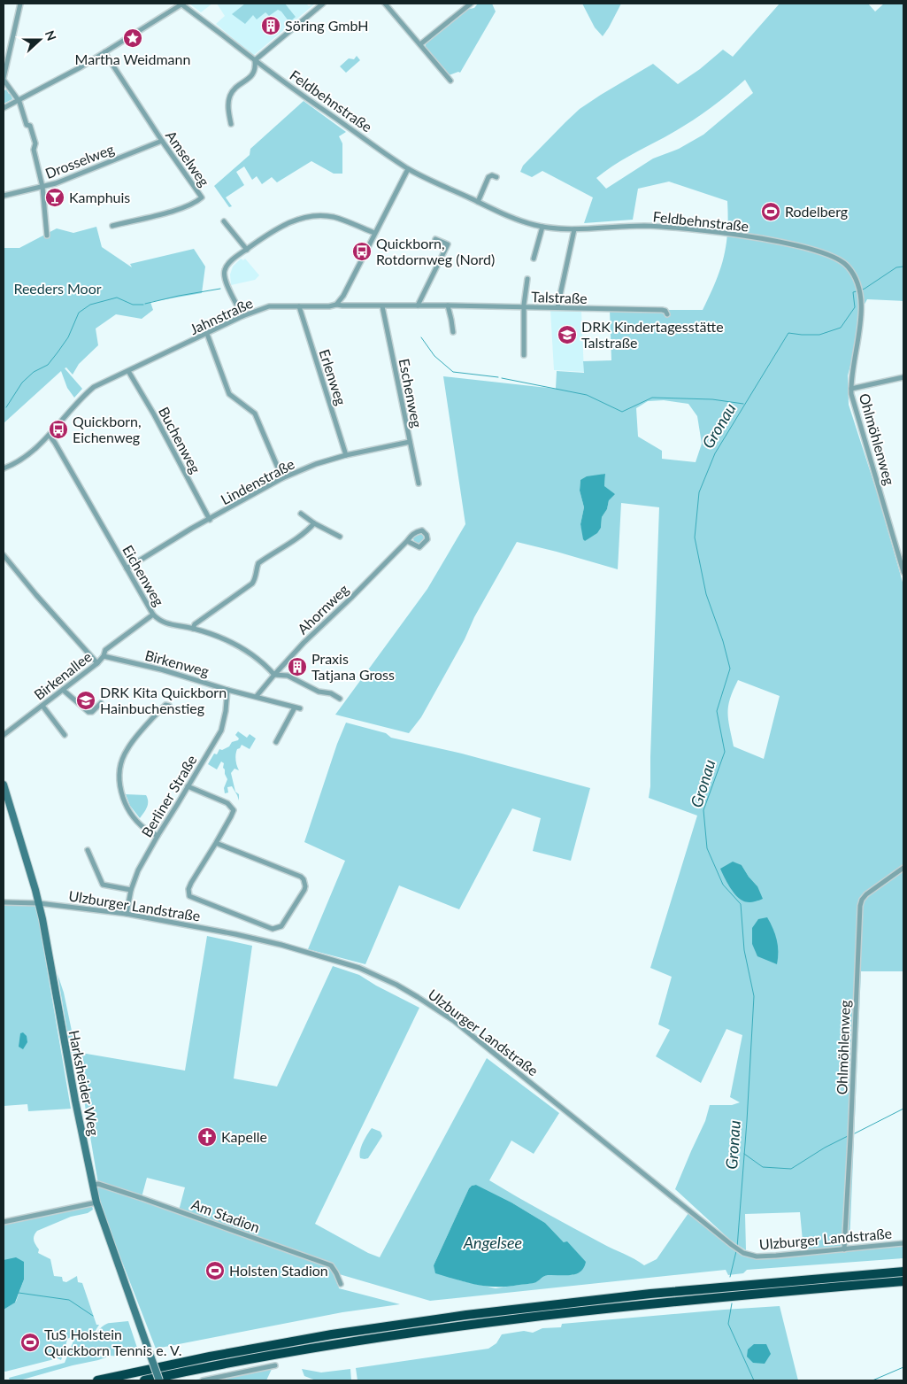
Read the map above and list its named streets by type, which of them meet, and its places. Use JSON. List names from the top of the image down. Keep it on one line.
{"streets":{"main road":["Harksheider Weg"],"street":["Feldbehnstraße","Amselweg","Drosselweg","Talstraße","Jahnstraße","Erlenweg","Eschenweg","Ohlmöhlenweg","Buchenweg","Lindenstraße","Eichenweg","Ahornweg","Birkenweg","Birkenallee","Berliner Straße","Ulzburger Landstraße","Am Stadion"]},"crossings":[["Feldbehnstraße","Ohlmöhlenweg"],["Amselweg","Drosselweg"],["Talstraße","Jahnstraße"],["Talstraße","Eschenweg"],["Jahnstraße","Erlenweg"],["Jahnstraße","Buchenweg"],["Jahnstraße","Eichenweg"],["Erlenweg","Lindenstraße"],["Eschenweg","Lindenstraße"],["Ohlmöhlenweg","Ulzburger Landstraße"],["Buchenweg","Lindenstraße"],["Lindenstraße","Eichenweg"],["Eichenweg","Ahornweg"],["Eichenweg","Birkenallee"],["Ahornweg","Birkenweg"],["Birkenweg","Birkenallee"],["Birkenweg","Berliner Straße"],["Berliner Straße","Ulzburger Landstraße"],["Ulzburger Landstraße","Harksheider Weg"],["Harksheider Weg","Am Stadion"]],"water":["Gronau","Angelsee"],"parks":["Reeders Moor"],"places":{"building":["Söring GmbH","Praxis Tatjana Gross"],"place":["Martha Weidmann"],"bar":["Kamphuis"],"sports":["Rodelberg","Holsten Stadion","TuS Holstein Quickborn Tennis e. V."],"bus stop":["Quickborn, Rotdornweg (Nord)","Quickborn, Eichenweg"],"school or university":["DRK Kindertagesstätte Talstraße","DRK Kita Quickborn Hainbuchenstieg"],"church":["Kapelle"]},"north":"right"}
